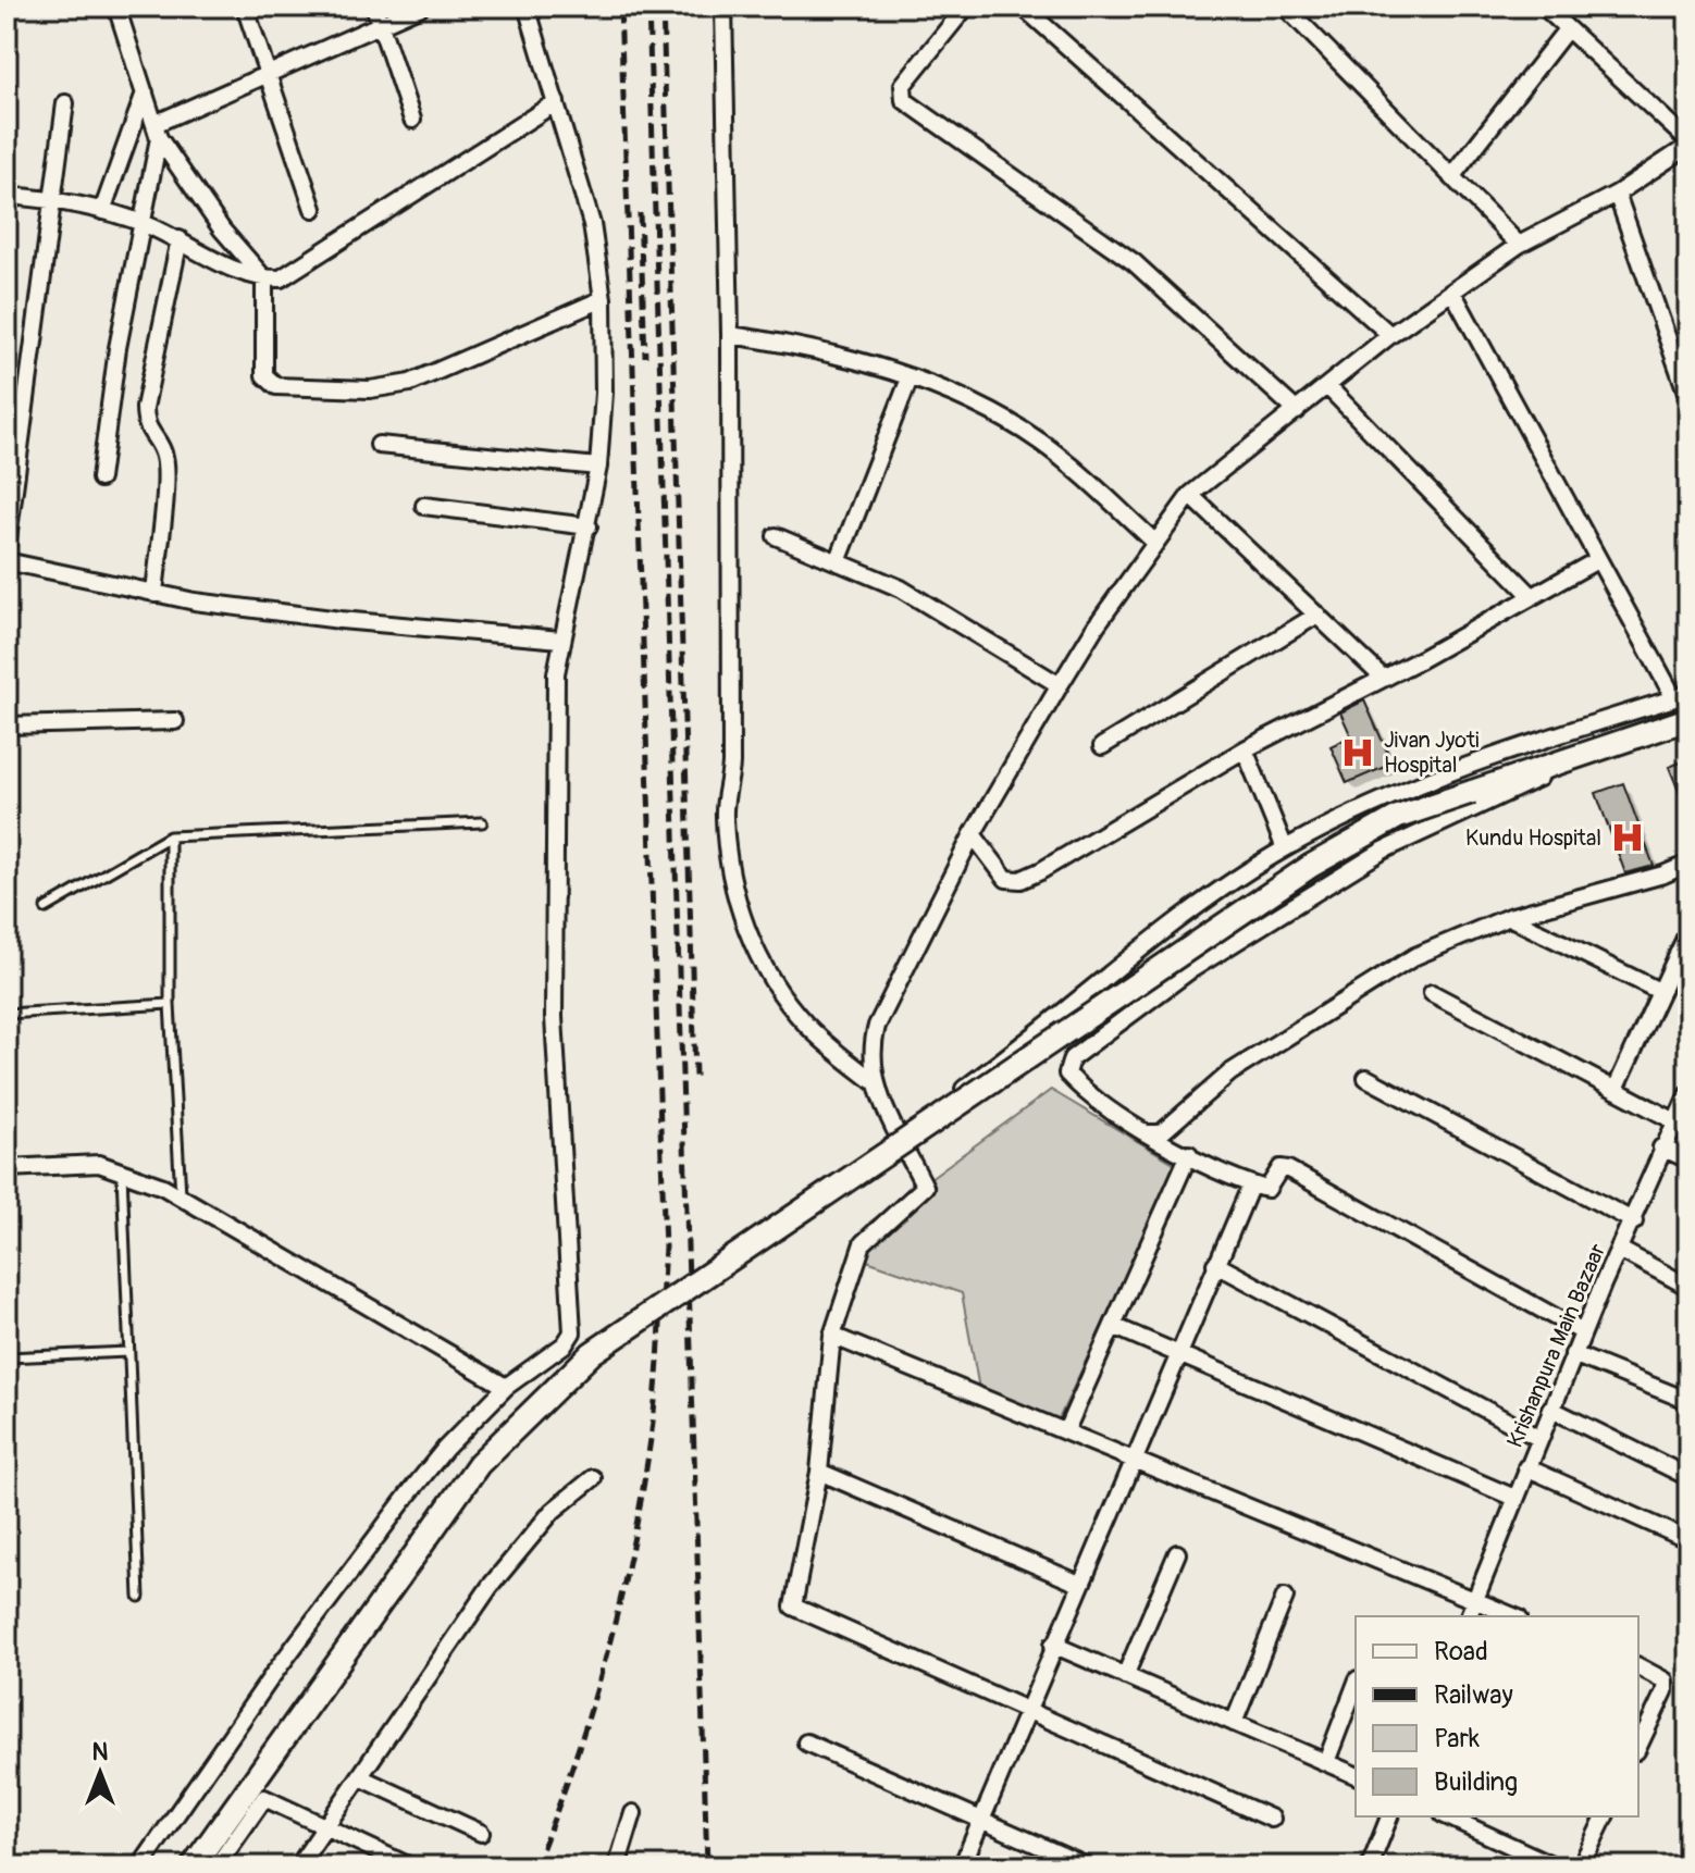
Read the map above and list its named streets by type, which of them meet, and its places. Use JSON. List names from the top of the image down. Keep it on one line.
{"streets":{"street":["Krishanpura Main Bazaar"]},"places":{"hospital":["Jivan Jyoti Hospital","Kundu Hospital"]},"legend":["Road","Railway","Park","Building"],"north":"top"}
